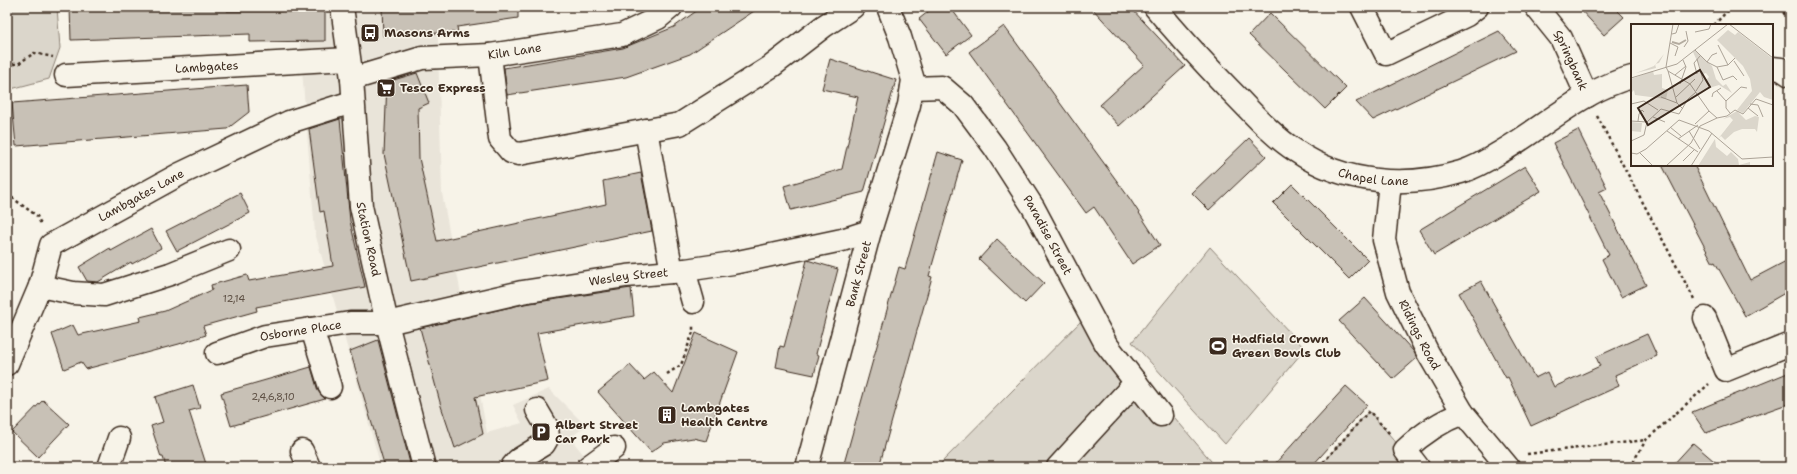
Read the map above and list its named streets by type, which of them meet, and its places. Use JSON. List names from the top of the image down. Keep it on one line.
{"streets":{"street":["Kiln Lane","Springbank","Lambgates","Chapel Lane","Lambgates Lane","Paradise Street","Station Road","Bank Street","Wesley Street","Osborne Place","Ridings Road"]},"crossings":[["Kiln Lane","Lambgates"],["Kiln Lane","Station Road"],["Springbank","Chapel Lane"],["Lambgates","Station Road"],["Chapel Lane","Ridings Road"],["Lambgates Lane","Station Road"],["Paradise Street","Bank Street"],["Station Road","Wesley Street"],["Station Road","Osborne Place"],["Bank Street","Wesley Street"],["Wesley Street","Osborne Place"]],"places":{"bus stop":["Masons Arms"],"supermarket":["Tesco Express"],"sports":["Hadfield Crown Green Bowls Club"],"building":["Lambgates Health Centre"],"parking":["Albert Street Car Park"]},"house_numbers":["12,14","2,4,6,8,10"]}
